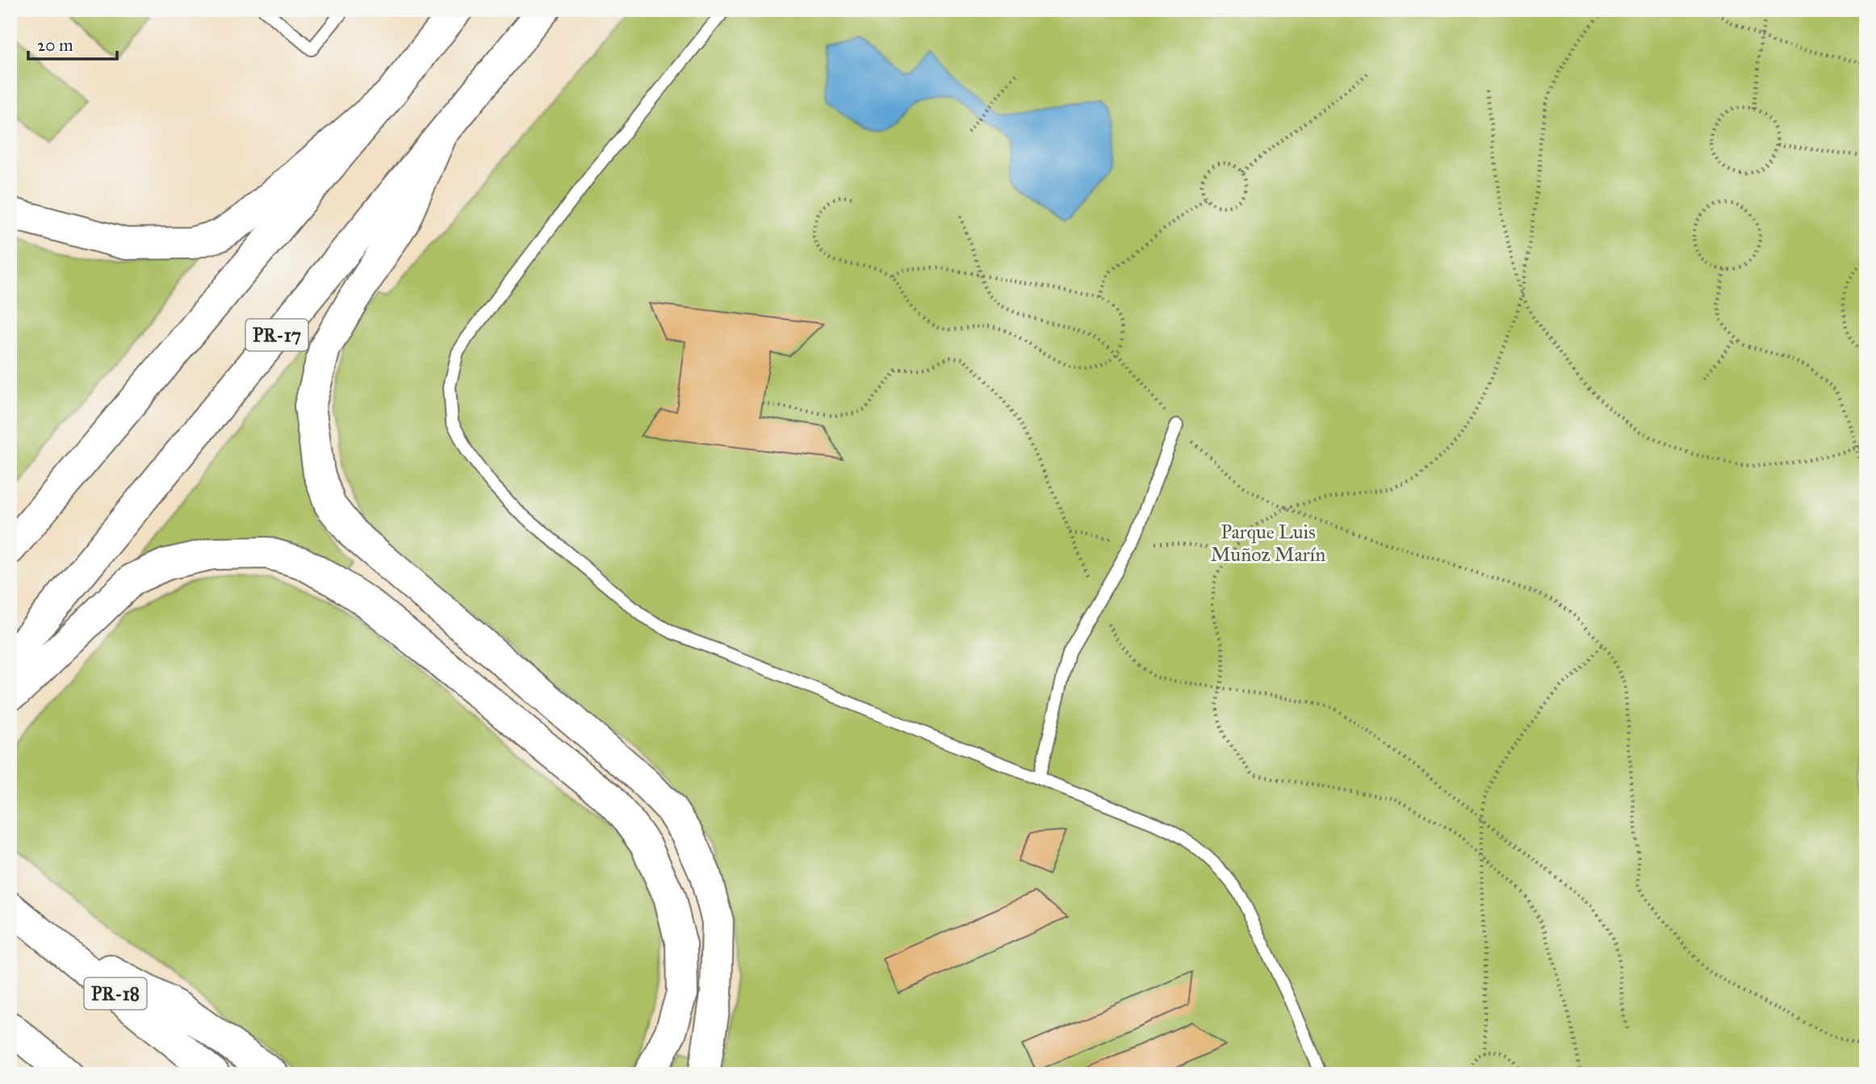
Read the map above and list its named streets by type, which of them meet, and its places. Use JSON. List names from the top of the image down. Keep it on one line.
{"streets":{"main road":["PR-17","PR-18"]},"parks":["Parque Luis Muñoz Marín"],"scale_bar":"20 m"}
